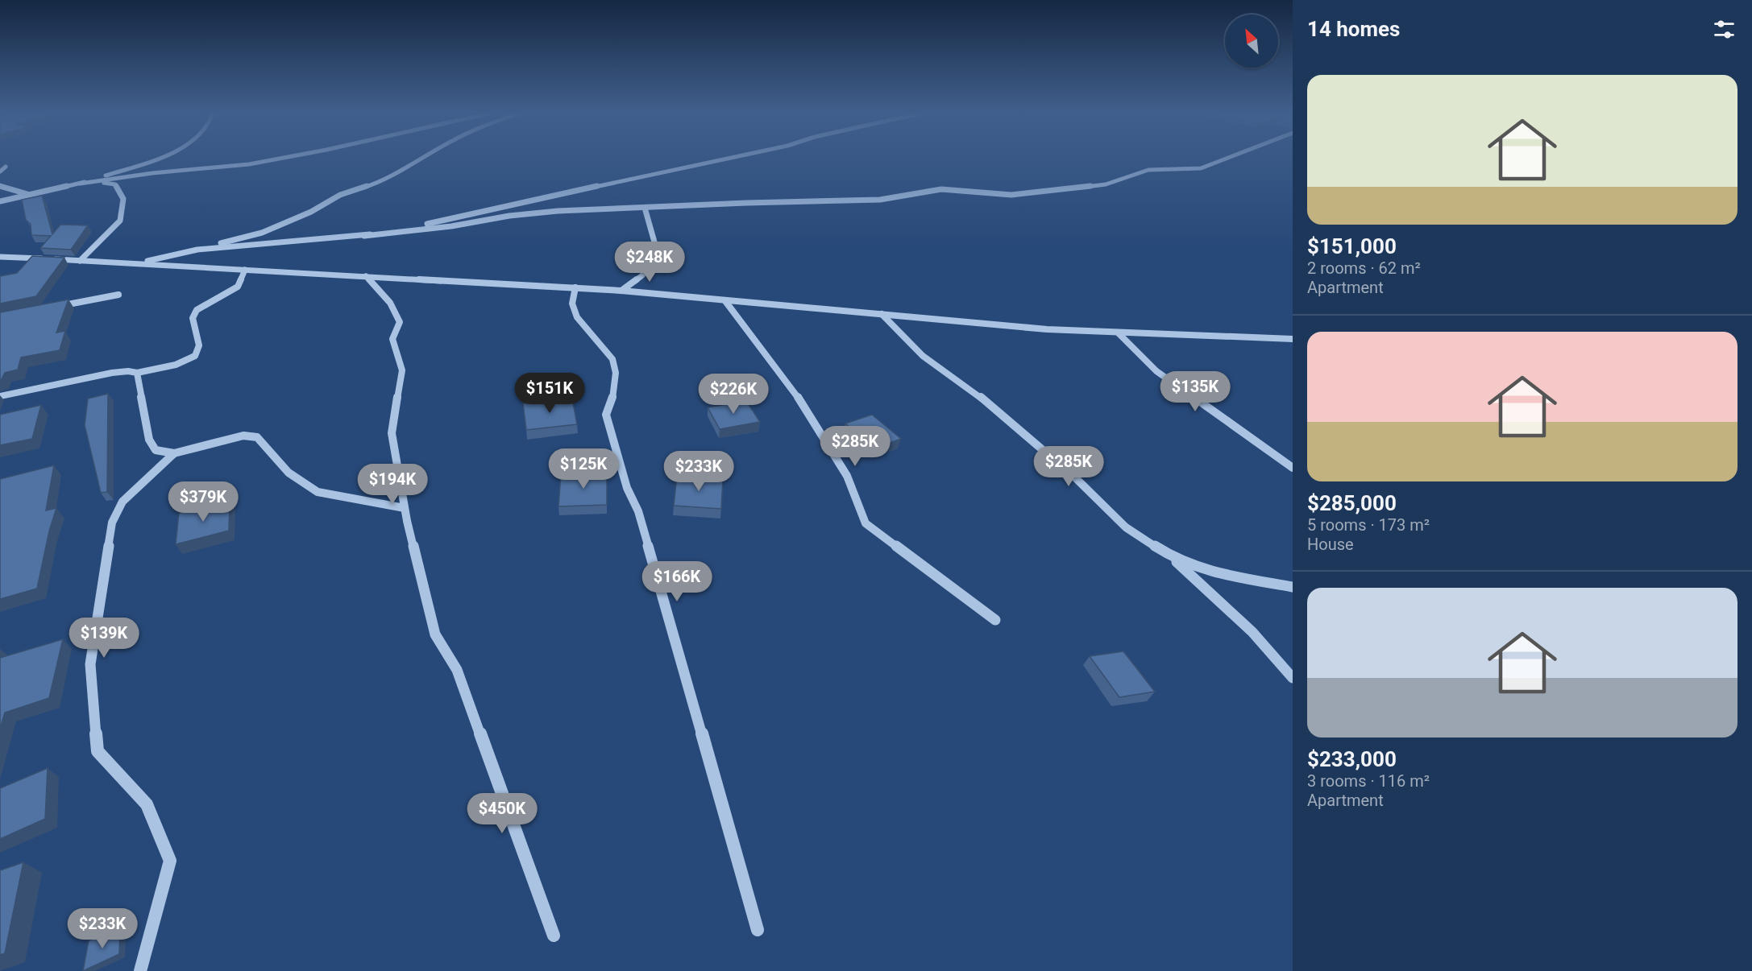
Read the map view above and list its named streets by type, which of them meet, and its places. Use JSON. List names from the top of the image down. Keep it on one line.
{"north":"top left","page":{"heading":"14 homes","list":[{"name":"$151,000","note":"2 rooms · 62 m² · Apartment"},{"name":"$285,000","note":"5 rooms · 173 m² · House"},{"name":"$233,000","note":"3 rooms · 116 m² · Apartment"}],"price":["$248K","$135K","$151K","$226K","$285K","$285K","$125K","$233K","$194K","$379K","$166K","$139K","$450K","$233K"]}}
